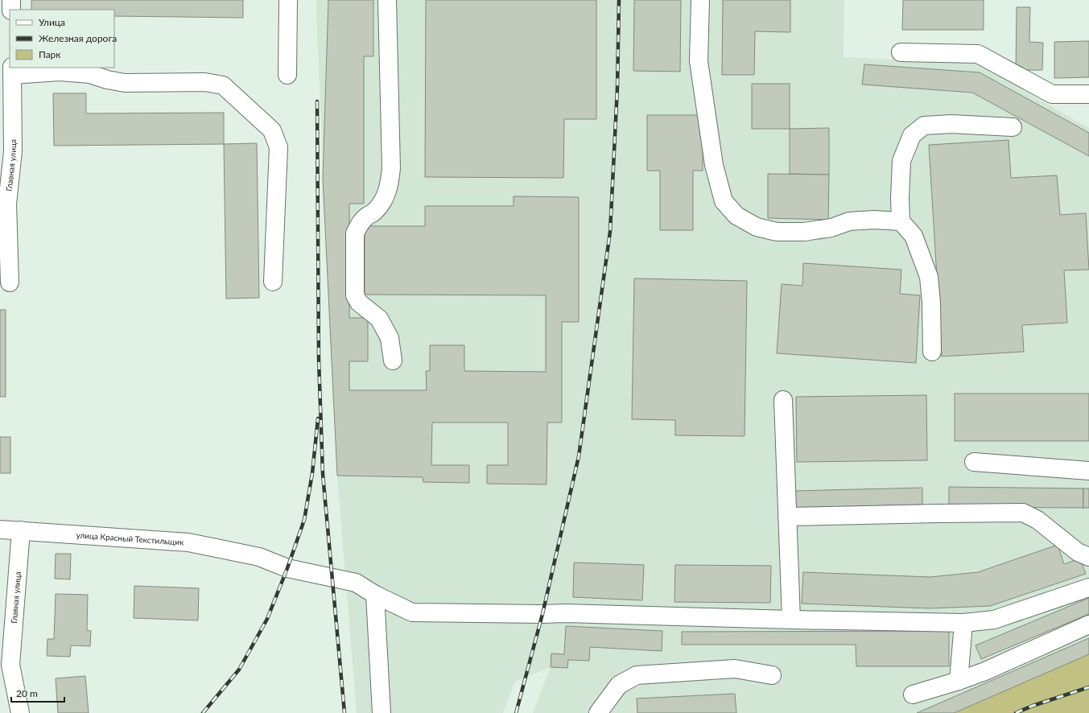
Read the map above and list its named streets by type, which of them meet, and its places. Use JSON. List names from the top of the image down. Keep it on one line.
{"streets":{"street":["Главная улица","улица Красный Текстильщик"]},"crossings":[["Главная улица","улица Красный Текстильщик"]],"legend":["Улица","Железная дорога","Парк"],"scale_bar":"20 m"}
